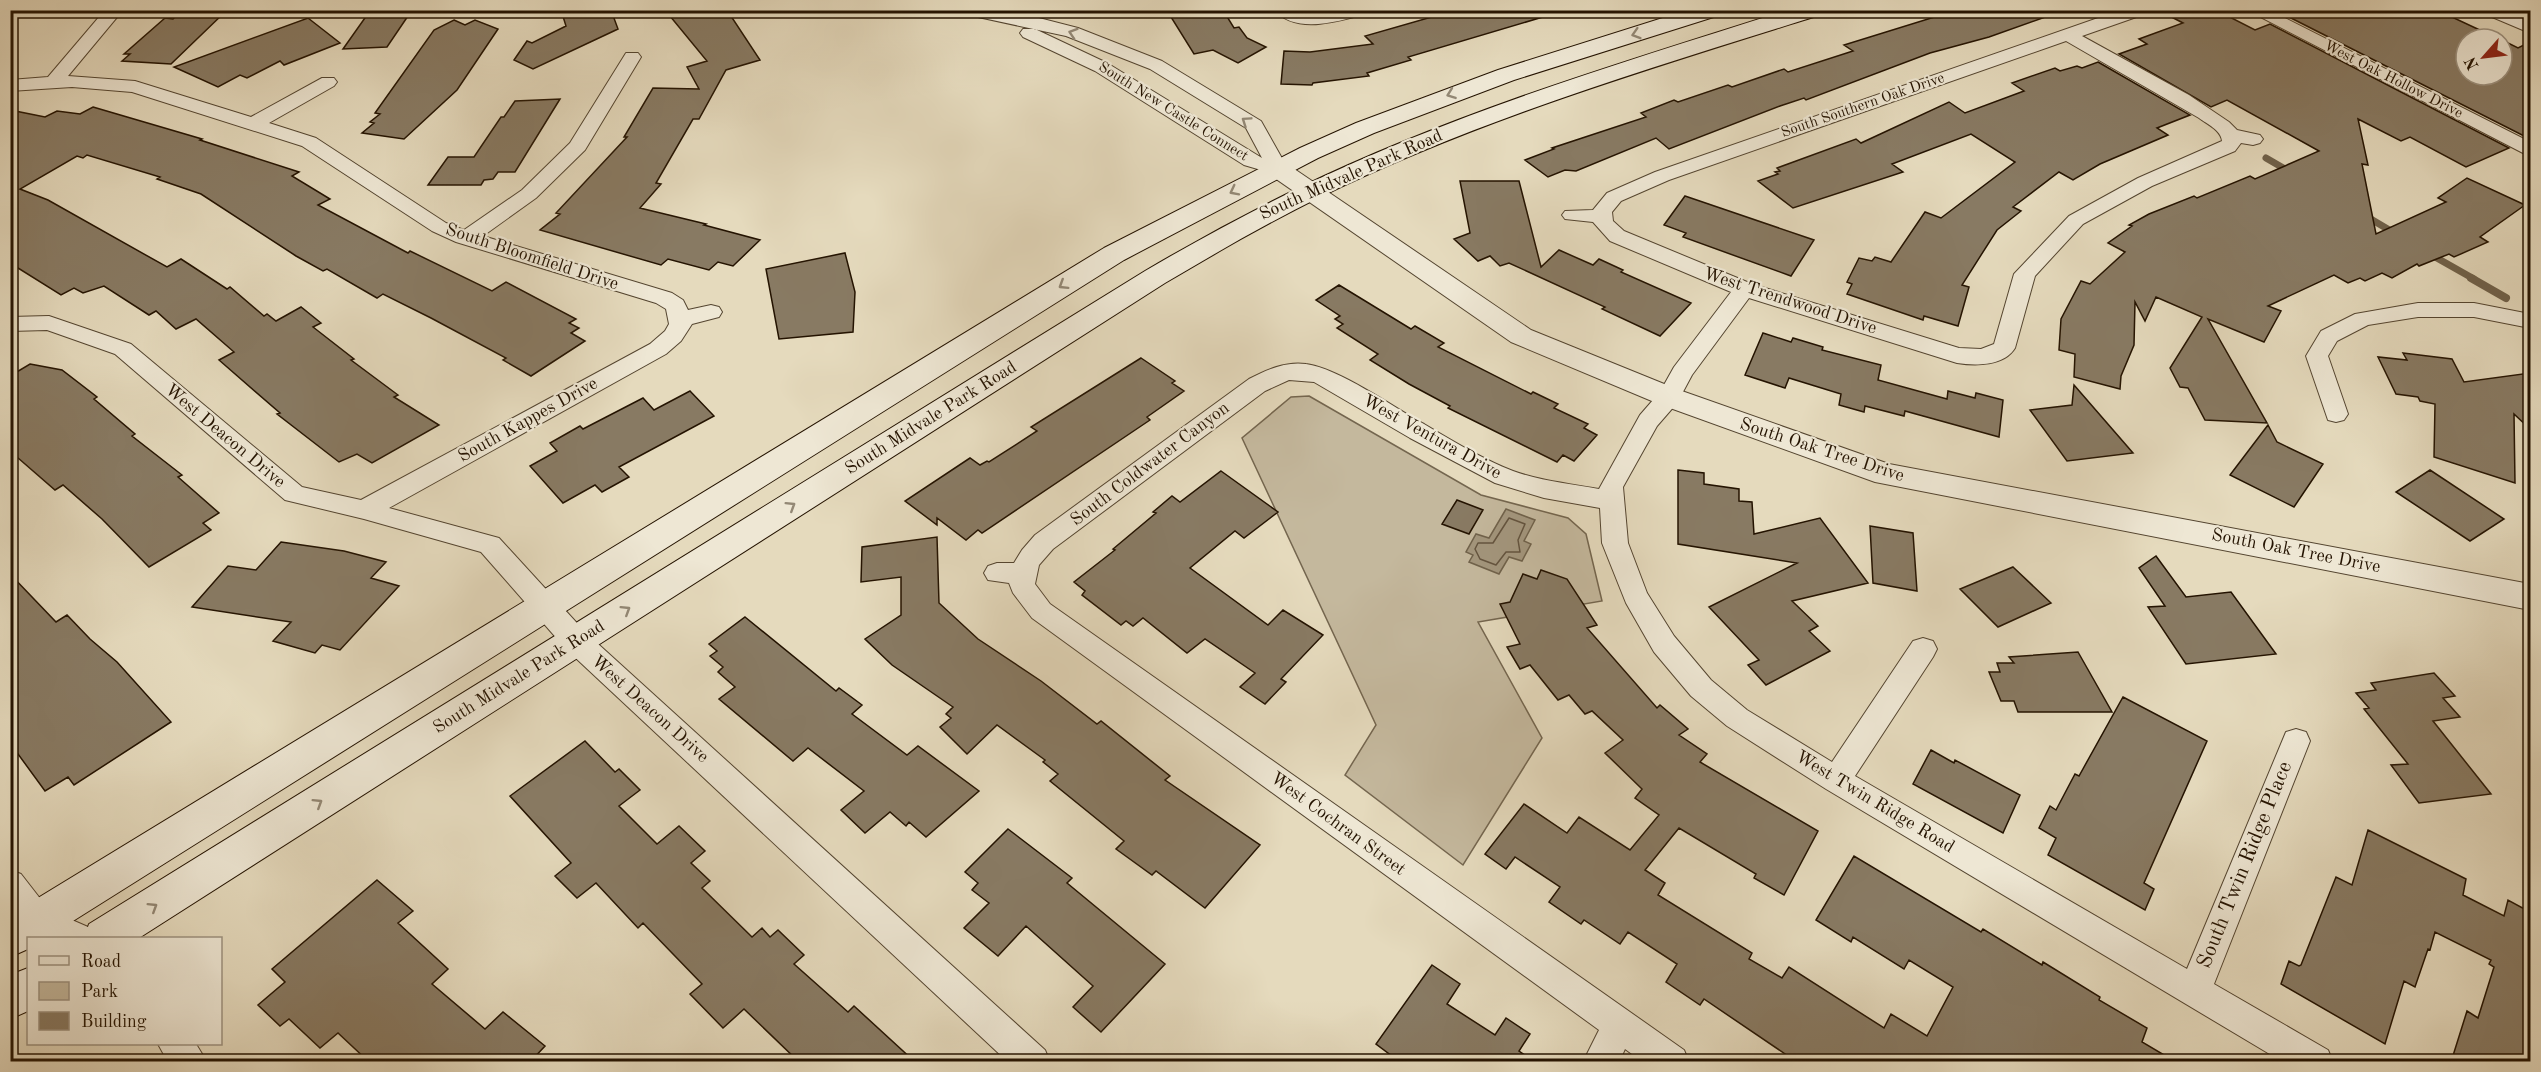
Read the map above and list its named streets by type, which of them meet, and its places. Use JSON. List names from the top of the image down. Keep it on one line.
{"streets":{"main road":["South Midvale Park Road"],"street":["West Oak Hollow Drive","South Southern Oak Drive","South New Castle Connect","South Bloomfield Drive","West Trendwood Drive","South Kappes Drive","West Deacon Drive","West Ventura Drive","South Oak Tree Drive","South Coldwater Canyon","West Twin Ridge Road","West Cochran Street","South Twin Ridge Place"]},"crossings":[["South Southern Oak Drive","West Trendwood Drive"],["South New Castle Connect","South Midvale Park Road"],["South New Castle Connect","South Oak Tree Drive"],["South Midvale Park Road","West Deacon Drive"],["South Midvale Park Road","South Oak Tree Drive"],["South Bloomfield Drive","South Kappes Drive"],["West Trendwood Drive","West Twin Ridge Road"],["South Kappes Drive","West Deacon Drive"],["West Ventura Drive","South Coldwater Canyon"],["West Ventura Drive","West Twin Ridge Road"],["South Oak Tree Drive","West Twin Ridge Road"],["South Coldwater Canyon","West Cochran Street"],["West Twin Ridge Road","South Twin Ridge Place"]],"legend":["Road","Park","Building"],"north":"bottom left"}
